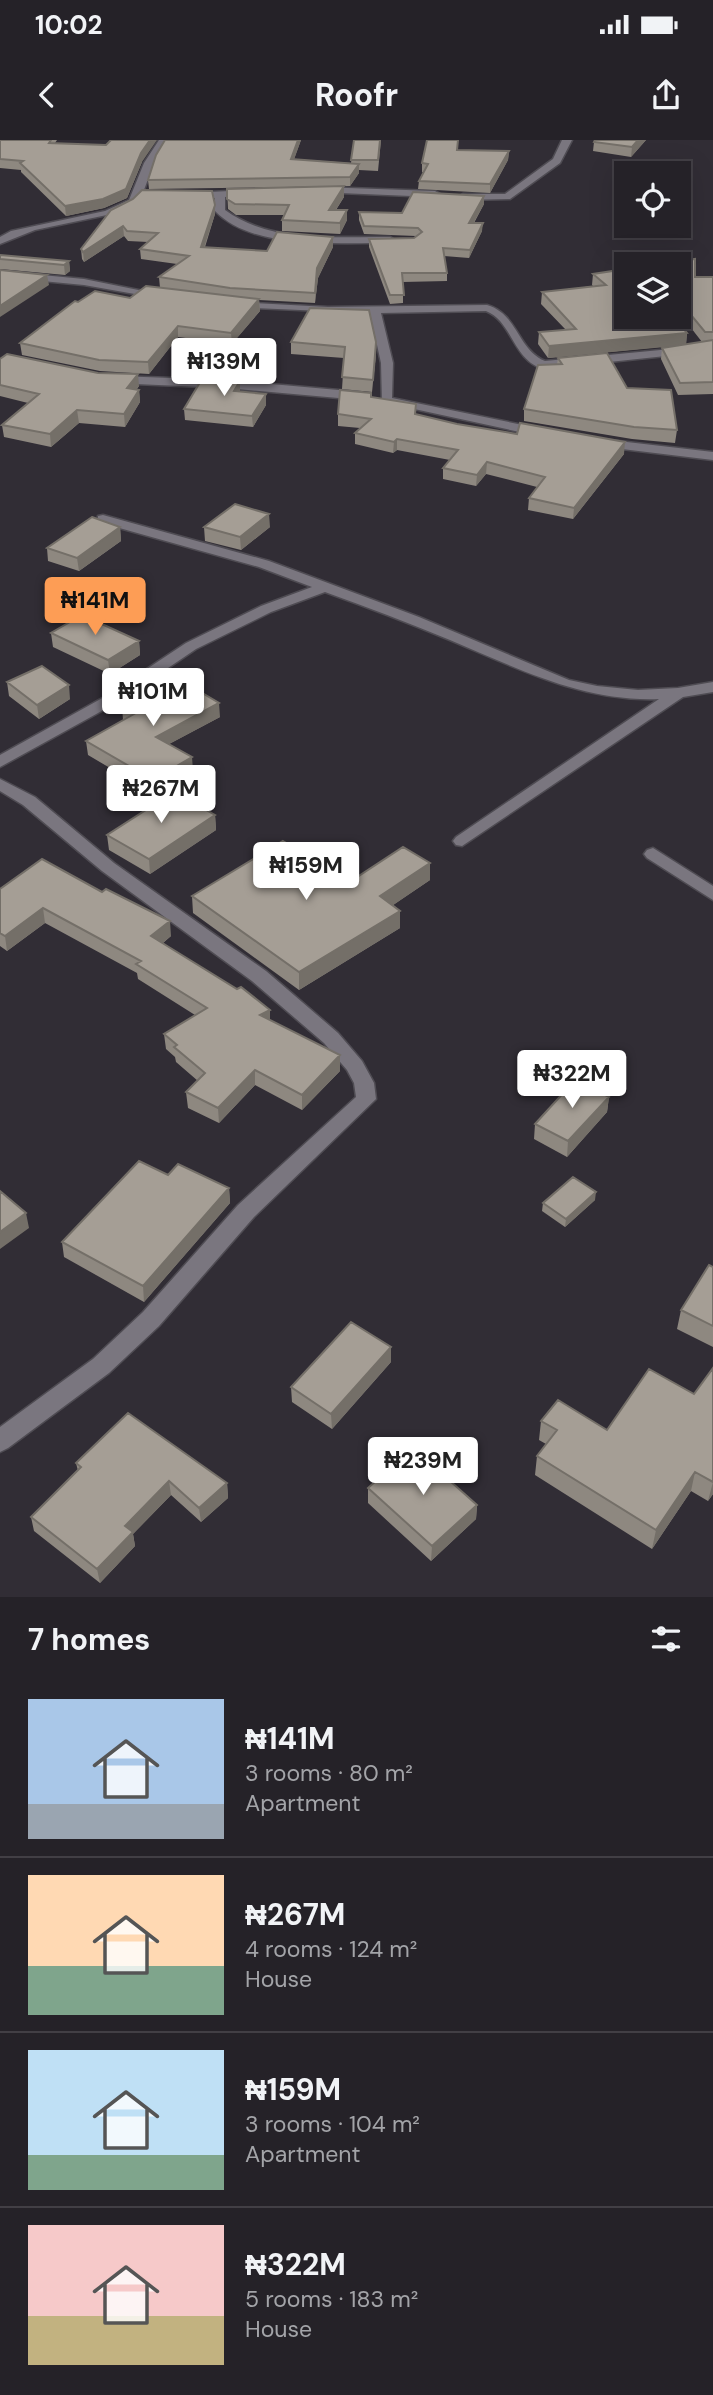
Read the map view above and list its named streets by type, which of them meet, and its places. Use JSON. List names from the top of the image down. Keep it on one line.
{"page":{"status":"10:02","header":"Roofr","price":["₦139M","₦141M","₦101M","₦267M","₦159M","₦322M","₦239M"],"heading":"7 homes","list":[{"name":"₦141M","note":"3 rooms · 80 m² · Apartment"},{"name":"₦267M","note":"4 rooms · 124 m² · House"},{"name":"₦159M","note":"3 rooms · 104 m² · Apartment"},{"name":"₦322M","note":"5 rooms · 183 m² · House"}]}}
